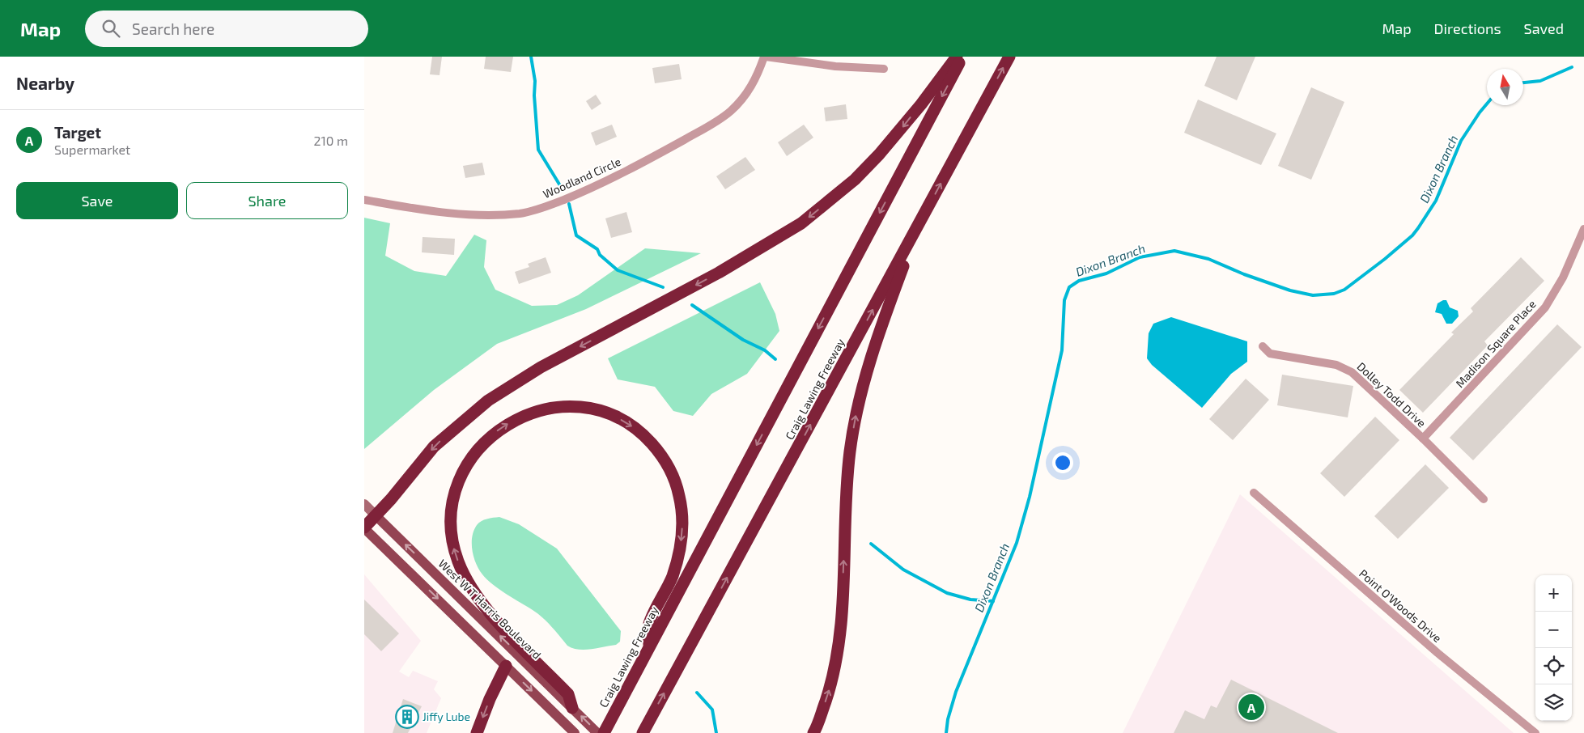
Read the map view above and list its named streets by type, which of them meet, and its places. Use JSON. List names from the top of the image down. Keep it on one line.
{"streets":{"highway":["Craig Lawing Freeway"],"main road":["West W T Harris Boulevard"],"street":["Woodland Circle","Madison Square Place","Dolley Todd Drive","Point O'Woods Drive"]},"crossings":[["Madison Square Place","Dolley Todd Drive"]],"water":["Dixon Branch"],"places":{"building":["Jiffy Lube"]},"north":"top","page":{"header":"Map","search":"Search here","nav":["Map","Directions","Saved"],"heading":"Nearby","list":[{"mark":"A","name":"Target","note":"Supermarket","value":"210 m"}],"buttons":["Save","Share"],"map_buttons":["+","−"],"pins":"A"}}
